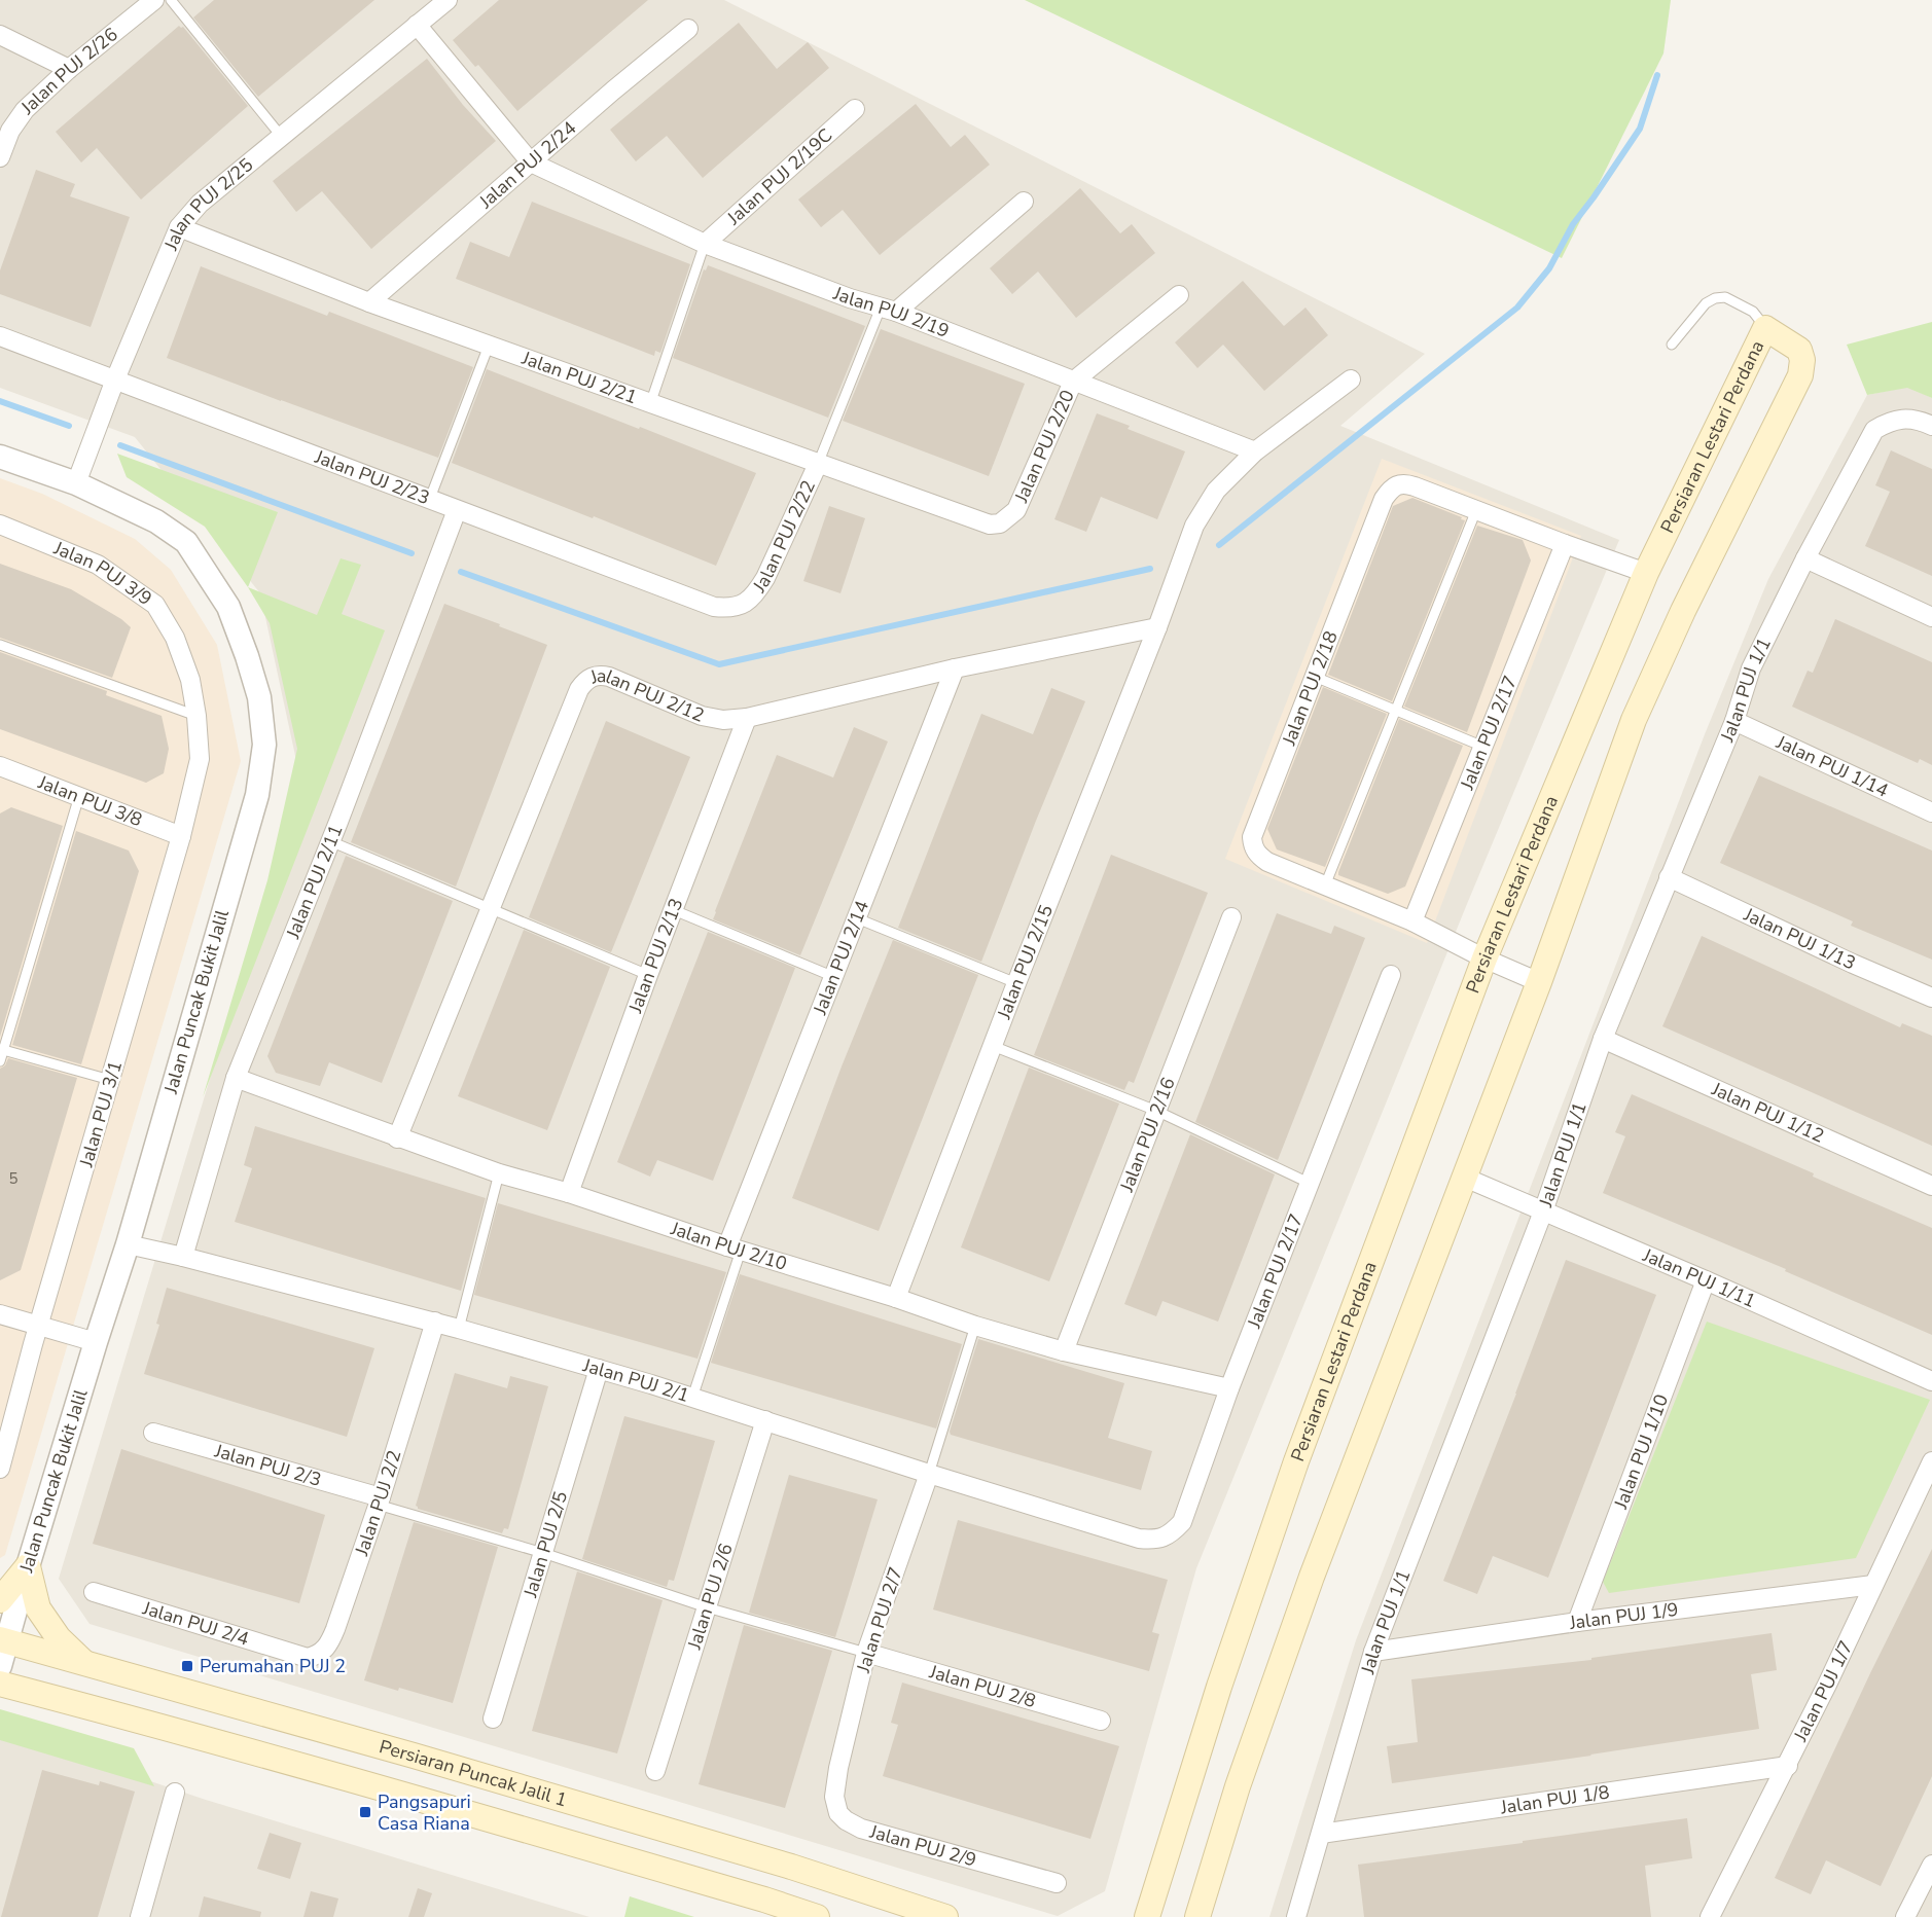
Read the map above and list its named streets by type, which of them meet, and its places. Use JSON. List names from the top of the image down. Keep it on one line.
{"streets":{"main road":["Persiaran Lestari Perdana","Persiaran Puncak Jalil 1"],"street":["Jalan PUJ 2/26","Jalan PUJ 2/24","Jalan PUJ 2/19C","Jalan PUJ 2/25","Jalan PUJ 2/19","Jalan PUJ 2/21","Jalan PUJ 2/20","Jalan PUJ 2/23","Jalan PUJ 2/22","Jalan PUJ 3/9","Jalan PUJ 2/18","Jalan PUJ 1/1","Jalan PUJ 2/12","Jalan PUJ 2/17","Jalan PUJ 1/14","Jalan PUJ 3/8","Jalan PUJ 2/11","Jalan PUJ 1/13","Jalan PUJ 2/13","Jalan PUJ 2/14","Jalan PUJ 2/15","Jalan Puncak Bukit Jalil","Jalan PUJ 1/12","Jalan PUJ 3/1","Jalan PUJ 2/16","Jalan PUJ 2/10","Jalan PUJ 1/11","Jalan PUJ 2/1","Jalan PUJ 1/10","Jalan PUJ 2/3","Jalan PUJ 2/2","Jalan PUJ 2/5","Jalan PUJ 2/6","Jalan PUJ 1/9","Jalan PUJ 2/7","Jalan PUJ 2/4","Jalan PUJ 2/8","Jalan PUJ 1/7","Jalan PUJ 1/8","Jalan PUJ 2/9"]},"crossings":[["Jalan PUJ 2/24","Jalan PUJ 2/19"],["Jalan PUJ 2/24","Jalan PUJ 2/21"],["Jalan PUJ 2/19C","Jalan PUJ 2/19"],["Jalan PUJ 2/25","Jalan PUJ 2/21"],["Jalan PUJ 2/25","Jalan PUJ 2/23"],["Jalan PUJ 2/25","Jalan Puncak Bukit Jalil"],["Jalan PUJ 2/19","Jalan PUJ 2/20"],["Jalan PUJ 2/21","Jalan PUJ 2/20"],["Jalan PUJ 2/21","Jalan PUJ 2/22"],["Persiaran Lestari Perdana","Jalan PUJ 2/18"],["Persiaran Lestari Perdana","Jalan PUJ 1/11"],["Jalan PUJ 2/23","Jalan PUJ 2/22"],["Jalan PUJ 2/23","Jalan PUJ 2/11"],["Jalan PUJ 3/9","Jalan PUJ 3/1"],["Jalan PUJ 2/18","Jalan PUJ 2/17"],["Jalan PUJ 1/1","Jalan PUJ 1/14"],["Jalan PUJ 1/1","Jalan PUJ 1/13"],["Jalan PUJ 1/1","Jalan PUJ 1/12"],["Jalan PUJ 1/1","Jalan PUJ 1/11"],["Jalan PUJ 1/1","Jalan PUJ 1/9"],["Jalan PUJ 1/1","Jalan PUJ 1/8"],["Jalan PUJ 2/12","Jalan PUJ 2/13"],["Jalan PUJ 2/12","Jalan PUJ 2/14"],["Jalan PUJ 2/12","Jalan PUJ 2/15"],["Jalan PUJ 2/12","Jalan PUJ 2/10"],["Jalan PUJ 2/17","Jalan PUJ 2/10"],["Jalan PUJ 2/17","Jalan PUJ 2/1"],["Jalan PUJ 3/8","Jalan PUJ 3/1"],["Jalan PUJ 2/11","Jalan PUJ 2/10"],["Jalan PUJ 2/11","Jalan PUJ 2/1"],["Jalan PUJ 2/13","Jalan PUJ 2/10"],["Jalan PUJ 2/14","Jalan PUJ 2/10"],["Jalan PUJ 2/15","Jalan PUJ 2/10"],["Jalan Puncak Bukit Jalil","Jalan PUJ 2/1"],["Jalan Puncak Bukit Jalil","Persiaran Puncak Jalil 1"],["Jalan PUJ 2/16","Jalan PUJ 2/10"],["Jalan PUJ 1/11","Jalan PUJ 1/10"],["Jalan PUJ 2/1","Jalan PUJ 2/2"],["Jalan PUJ 2/1","Jalan PUJ 2/5"],["Jalan PUJ 2/1","Jalan PUJ 2/6"],["Jalan PUJ 2/1","Jalan PUJ 2/7"],["Jalan PUJ 1/10","Jalan PUJ 1/9"],["Jalan PUJ 2/3","Jalan PUJ 2/2"],["Jalan PUJ 2/2","Jalan PUJ 2/4"],["Jalan PUJ 1/9","Jalan PUJ 1/7"],["Jalan PUJ 2/7","Jalan PUJ 2/8"],["Jalan PUJ 2/7","Jalan PUJ 2/9"],["Jalan PUJ 1/7","Jalan PUJ 1/8"]],"places":{"transit":["Perumahan PUJ 2","Pangsapuri Casa Riana"]},"house_numbers":["5"]}
